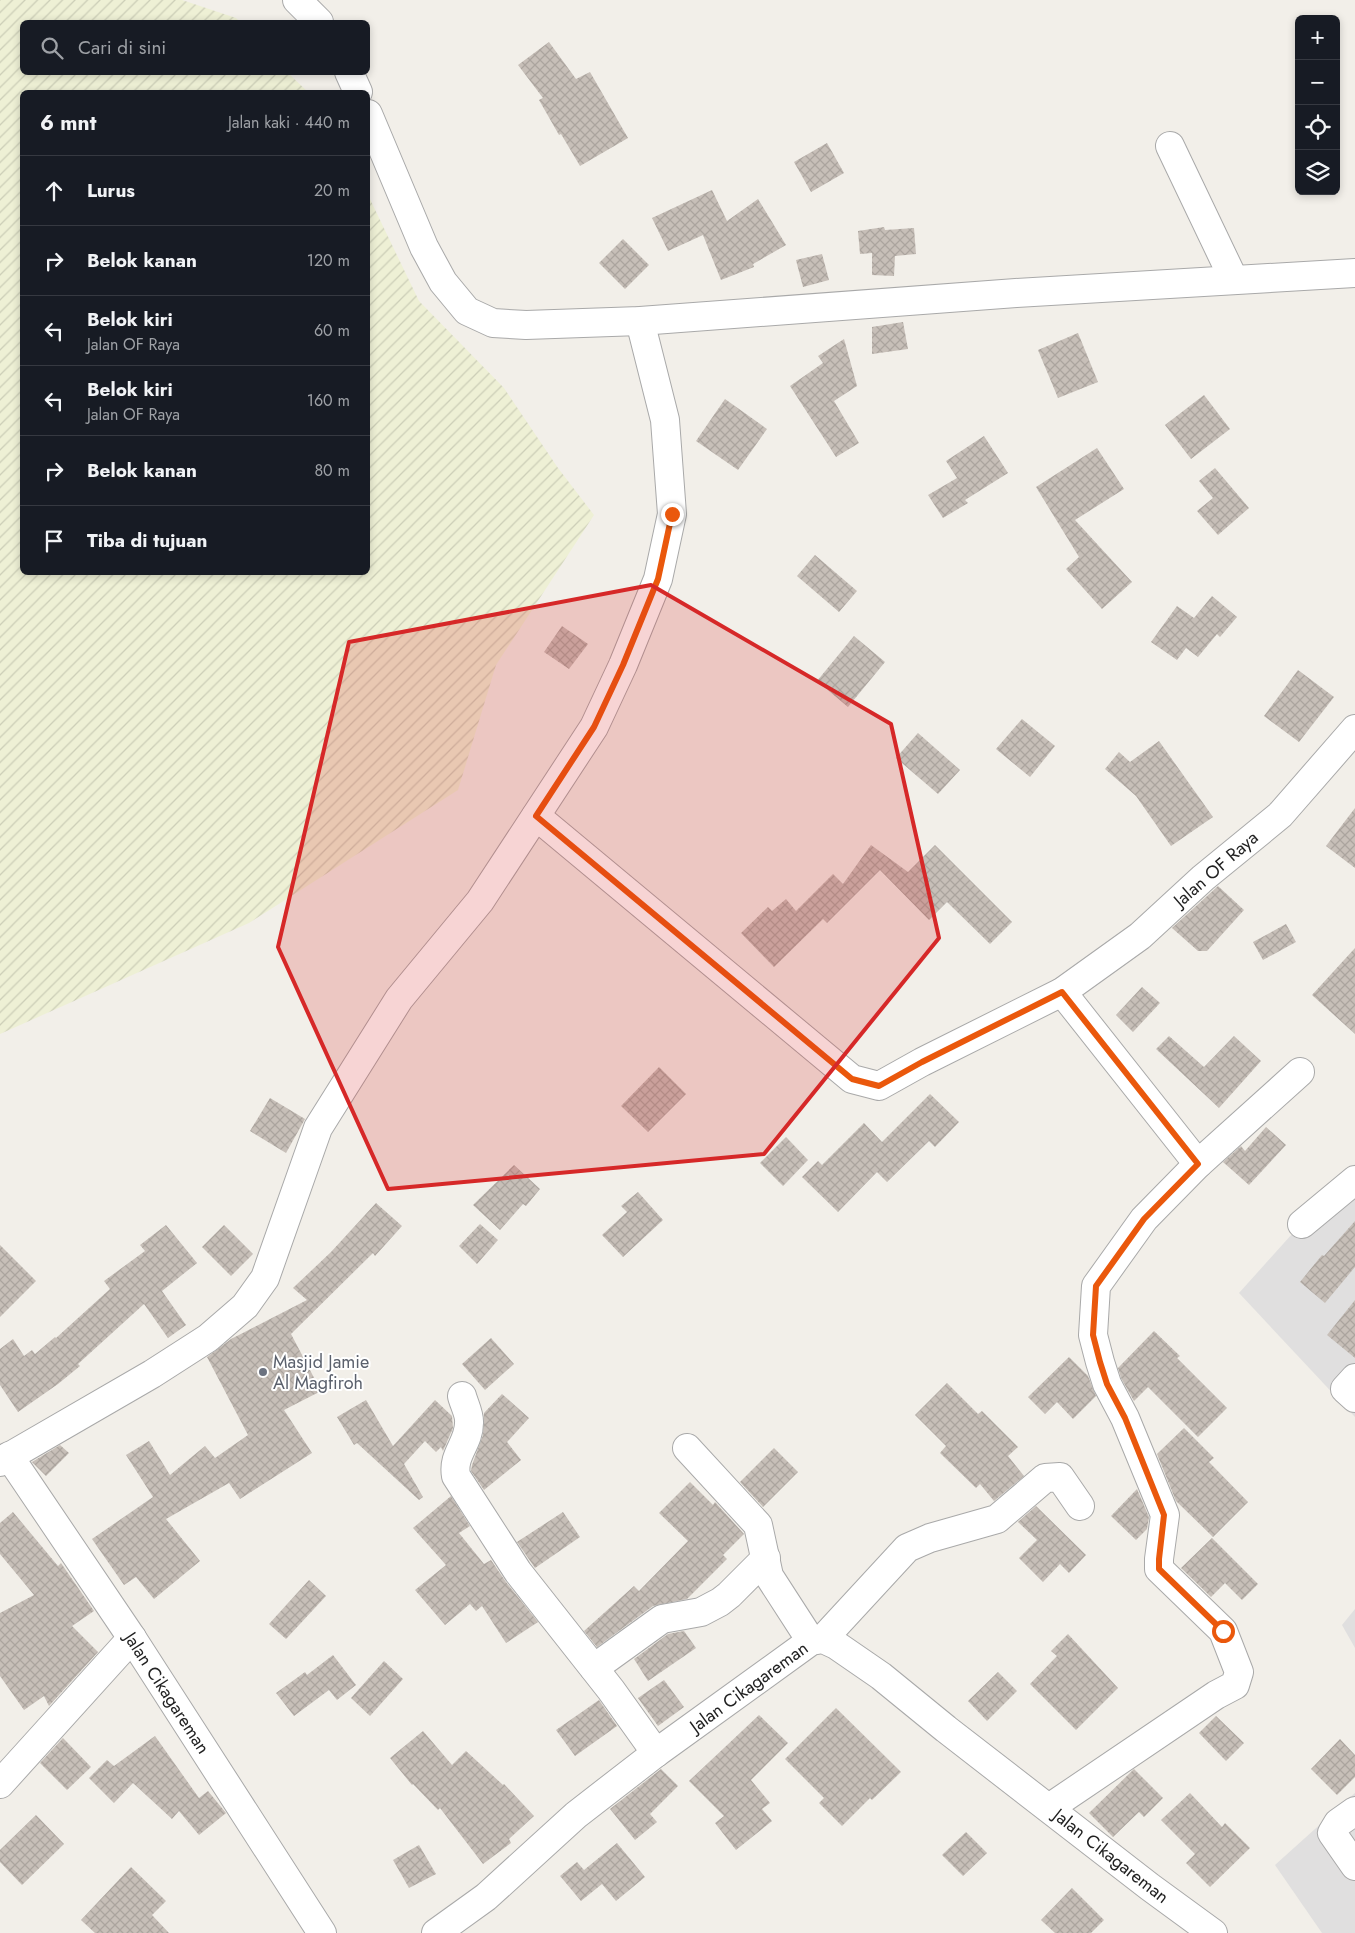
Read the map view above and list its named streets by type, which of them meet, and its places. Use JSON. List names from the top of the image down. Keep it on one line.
{"streets":{"street":["Jalan OF Raya","Jalan Cikagareman"]},"places":["Masjid Jamie Al Magfiroh"],"page":{"map_buttons":["+","−"],"search":"Cari di sini","heading":["6 mnt","Jalan kaki · 440 m"],"list":[["Lurus","20 m"],["Belok kanan","120 m"],["Belok kiri","Jalan OF Raya","60 m"],["Belok kiri","Jalan OF Raya","160 m"],["Belok kanan","80 m"],"Tiba di tujuan"]}}
